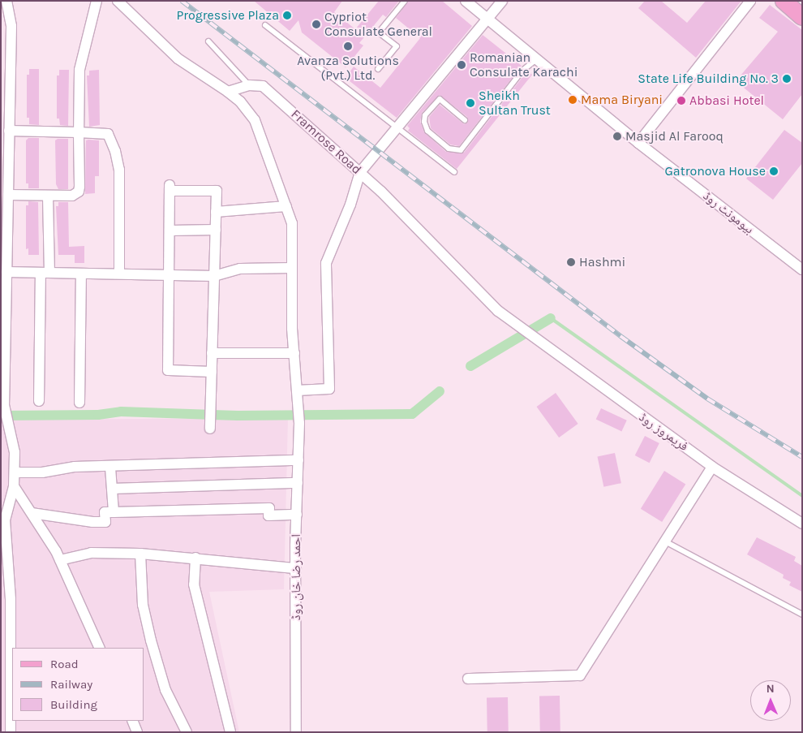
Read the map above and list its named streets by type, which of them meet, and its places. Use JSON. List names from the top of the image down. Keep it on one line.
{"streets":{"street":["Framrose Road","بیومونٹ روڈ","فریمروز روڈ","احمد رضا خان روڈ"]},"crossings":[["Framrose Road","فریمروز روڈ"]],"places":["Progressive Plaza","Cypriot Consulate General","Avanza Solutions (Pvt.) Ltd.","Romanian Consulate Karachi","State Life Building No. 3","Mama Biryani","Abbasi Hotel","Sheikh Sultan Trust","Masjid Al Farooq","Gatronova House","Hashmi"],"legend":["Road","Railway","Building"],"north":"top"}
